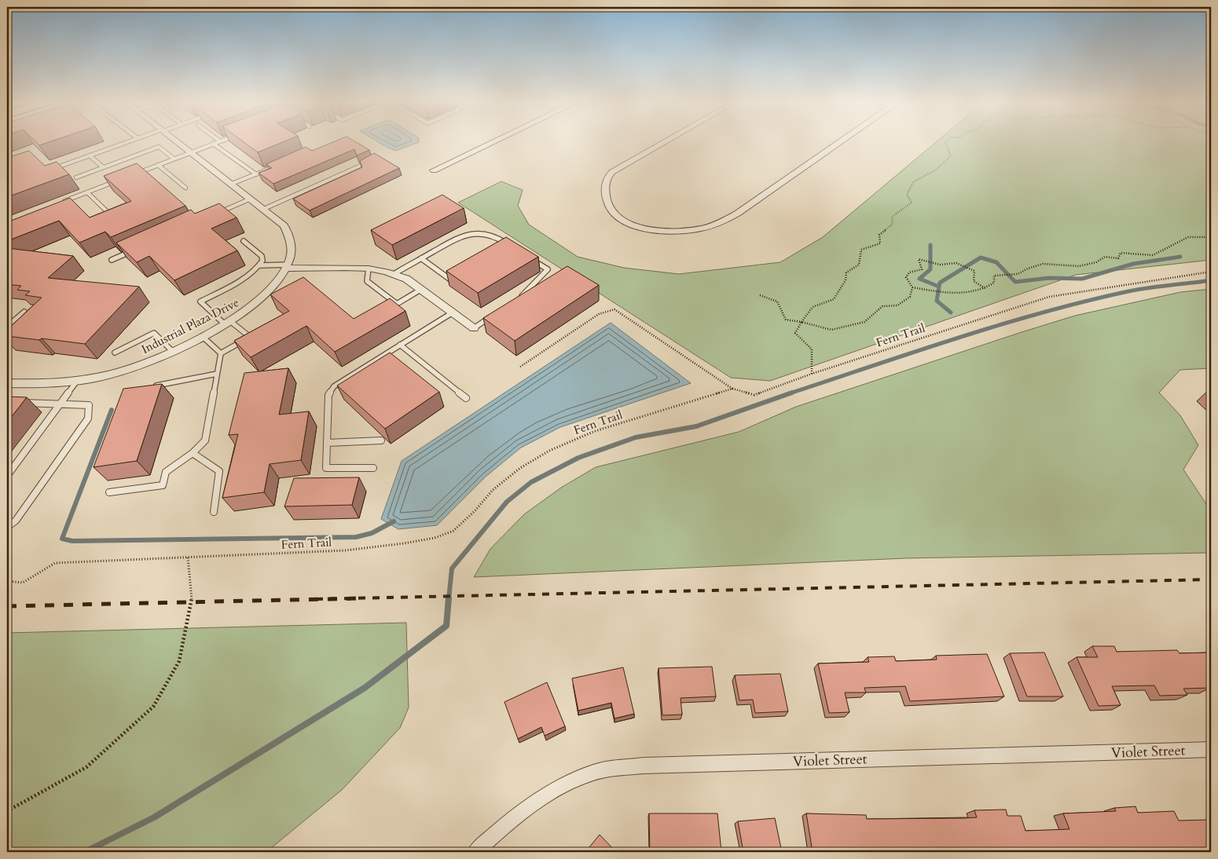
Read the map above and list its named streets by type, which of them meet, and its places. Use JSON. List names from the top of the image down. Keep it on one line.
{"streets":{"street":["Industrial Plaza Drive","Violet Street"],"path":["Fern Trail"]}}
